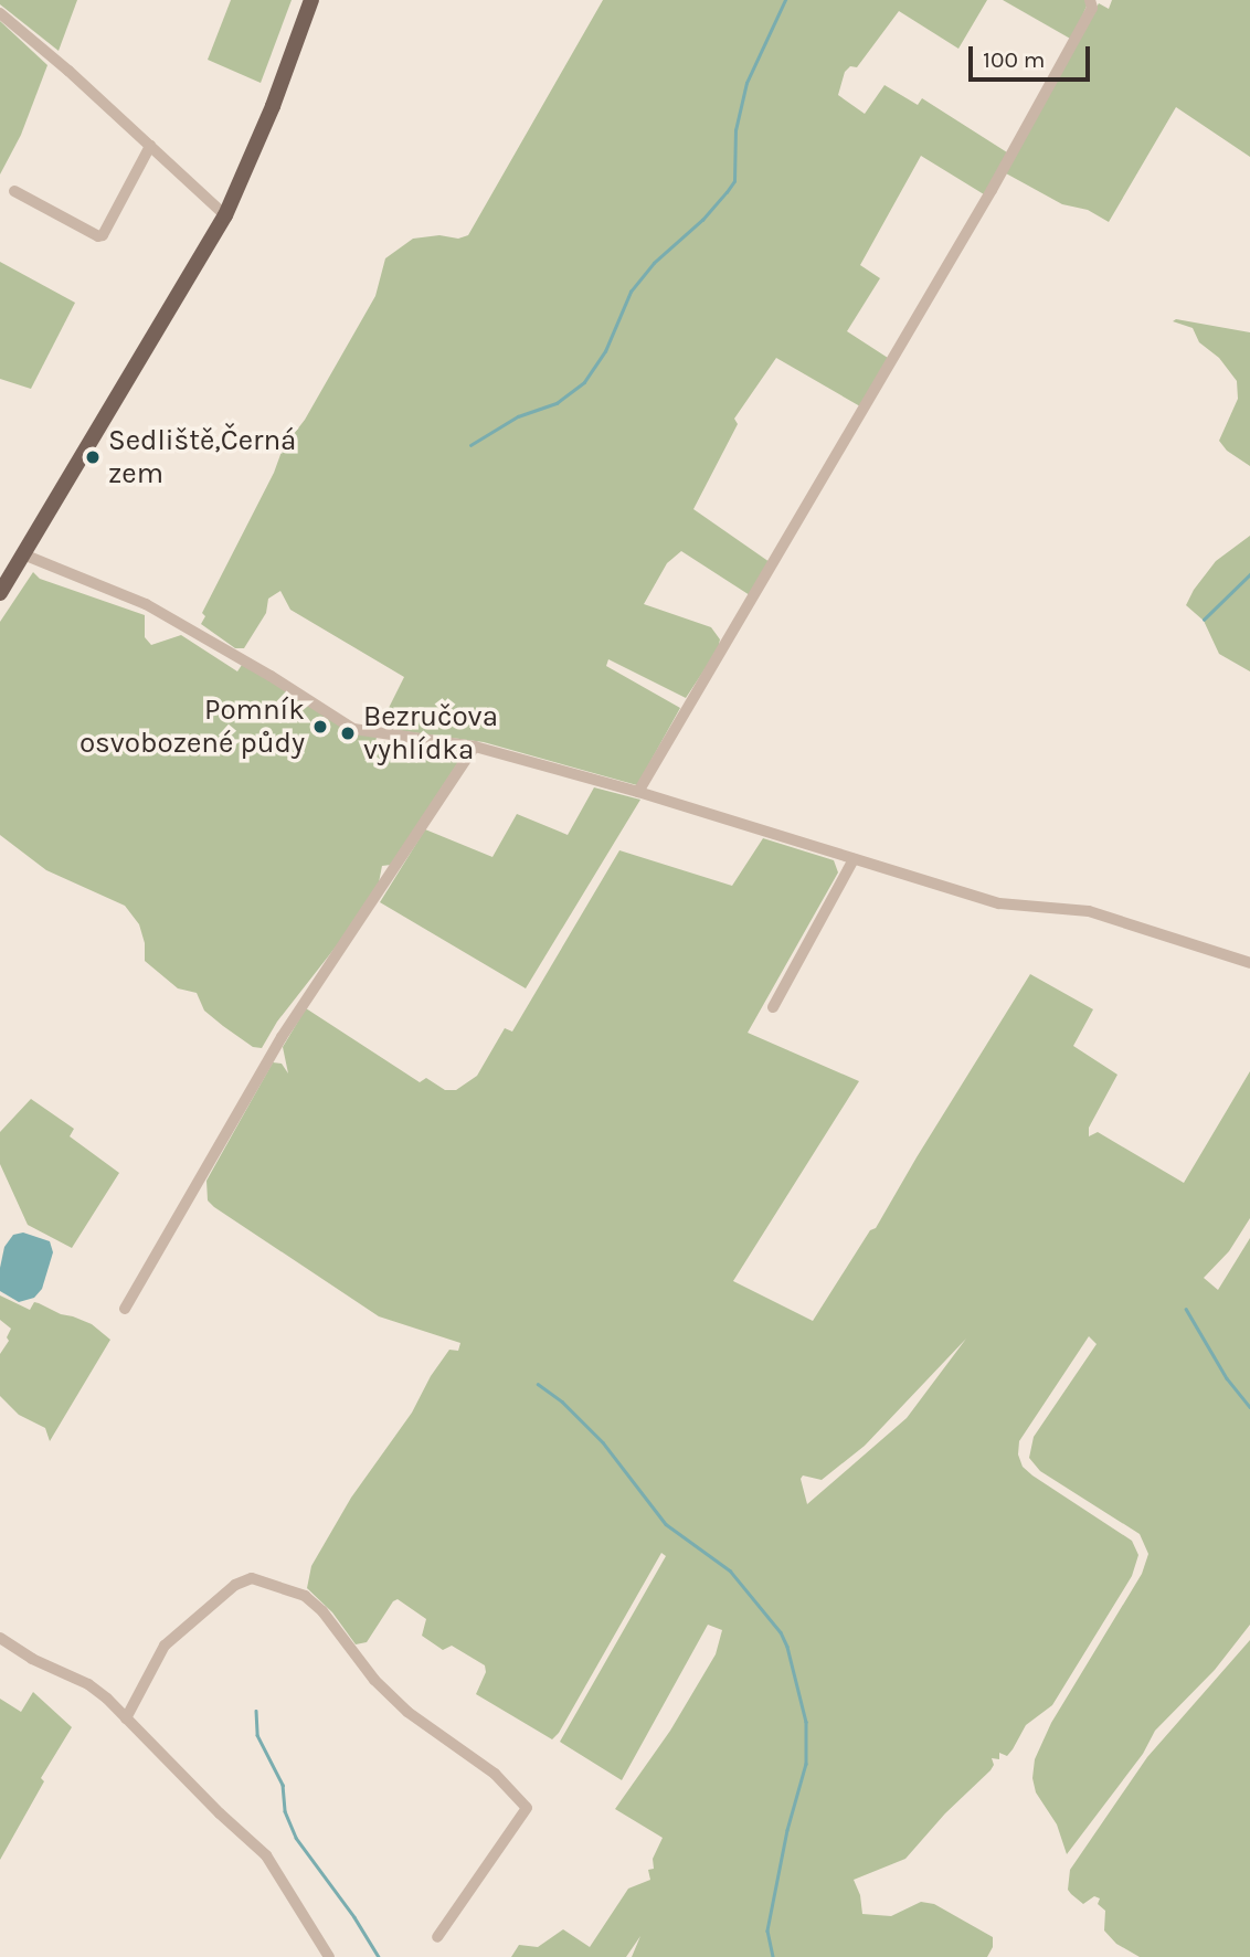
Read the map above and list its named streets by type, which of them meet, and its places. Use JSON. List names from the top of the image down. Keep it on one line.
{"places":["Sedliště,Černá zem","Pomník osvobozené půdy","Bezručova vyhlídka"],"scale_bar":"100 m"}
